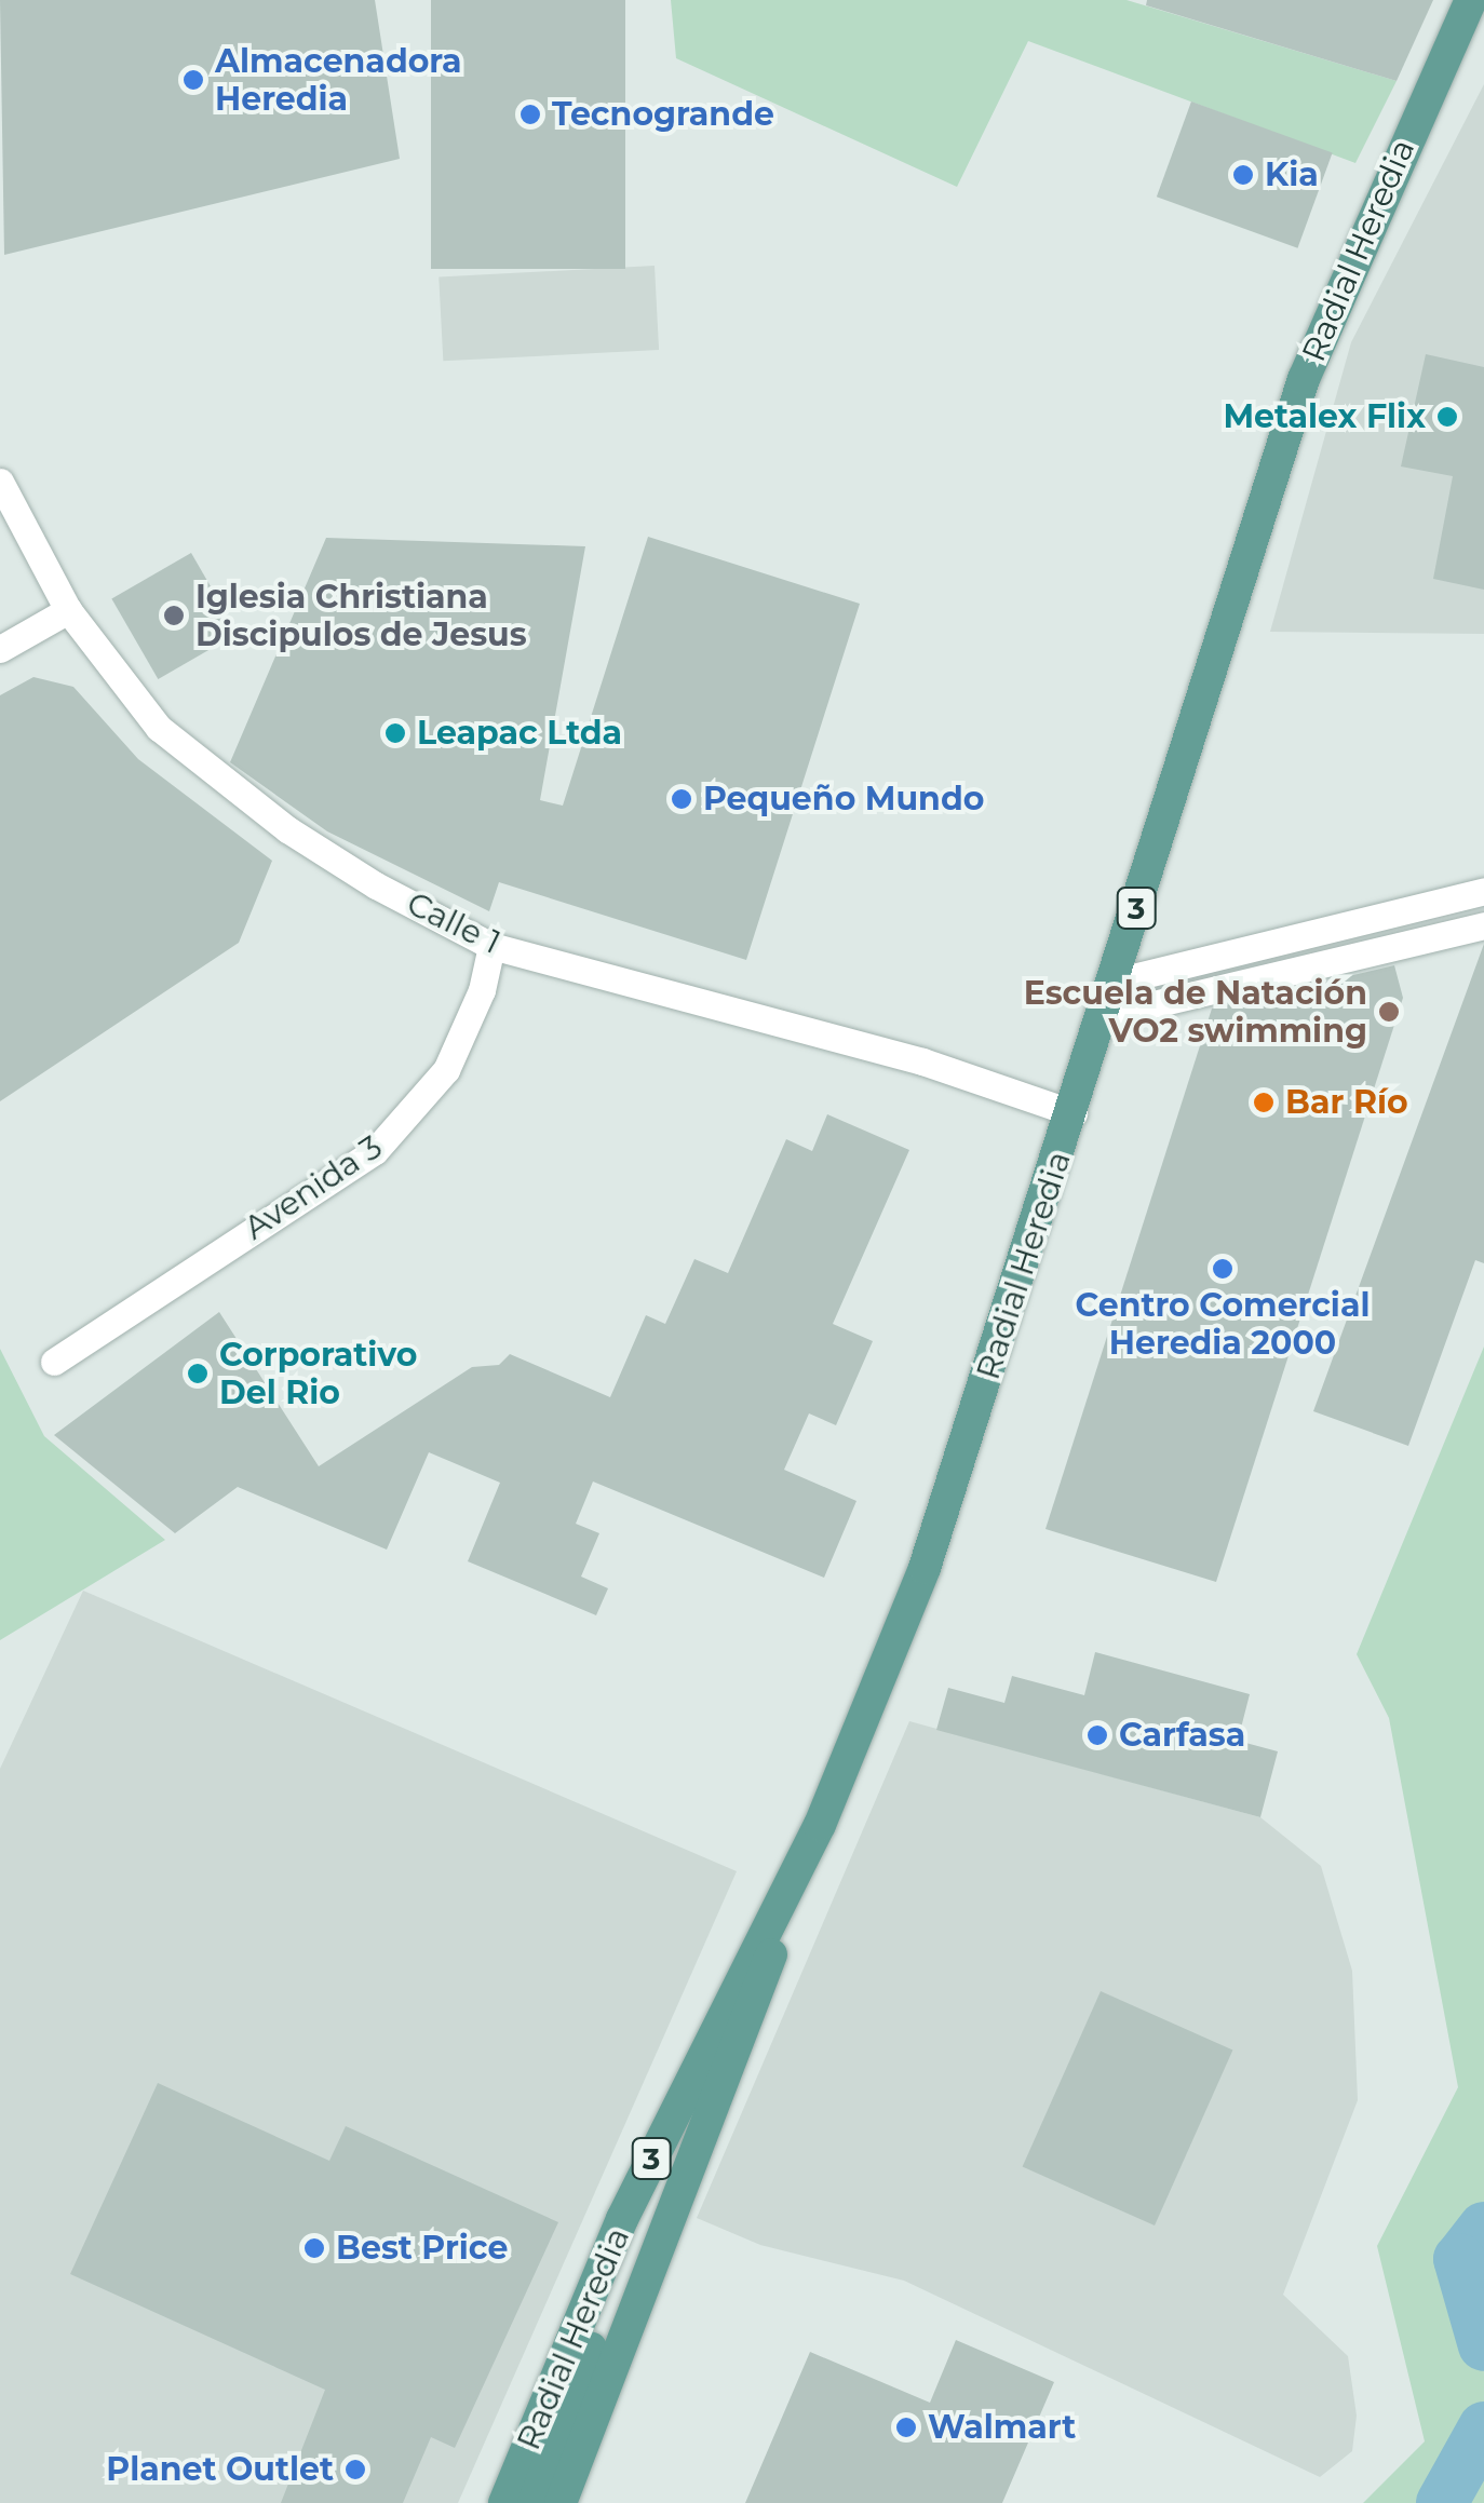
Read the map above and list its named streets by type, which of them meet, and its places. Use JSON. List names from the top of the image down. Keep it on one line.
{"streets":{"main road":["Radial Heredia","3"],"street":["Calle 1","Avenida 3"]},"crossings":[["Radial Heredia","Calle 1"],["Calle 1","Avenida 3"]],"places":["Almacenadora Heredia","Tecnogrande","Kia","Metalex Flix","Iglesia Christiana Discipulos de Jesus","Leapac Ltda","Pequeño Mundo","Escuela de Natación VO2 swimming","Bar Río","Centro Comercial Heredia 2000","Corporativo Del Rio","Carfasa","Best Price","Walmart","Planet Outlet"]}
